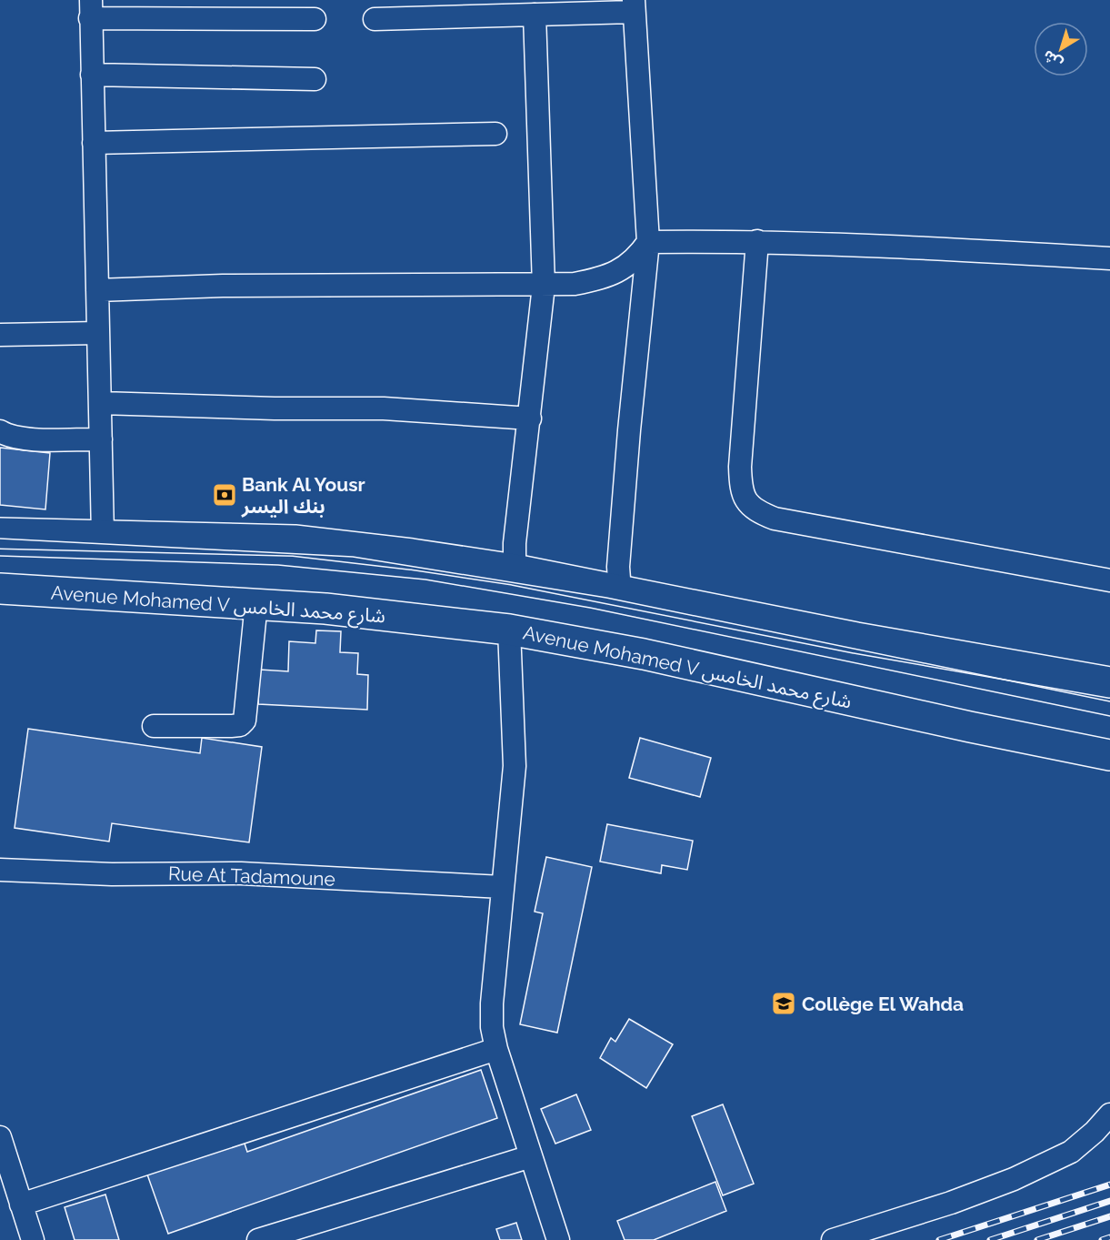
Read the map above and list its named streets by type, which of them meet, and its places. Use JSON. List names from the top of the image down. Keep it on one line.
{"streets":{"main road":["Avenue Mohamed V شارع محمد الخامس"],"street":["Rue At Tadamoune"]},"places":{"bank":["Bank Al Yousr بنك اليسر"],"school or university":["Collège El Wahda"]},"north":"bottom left"}
